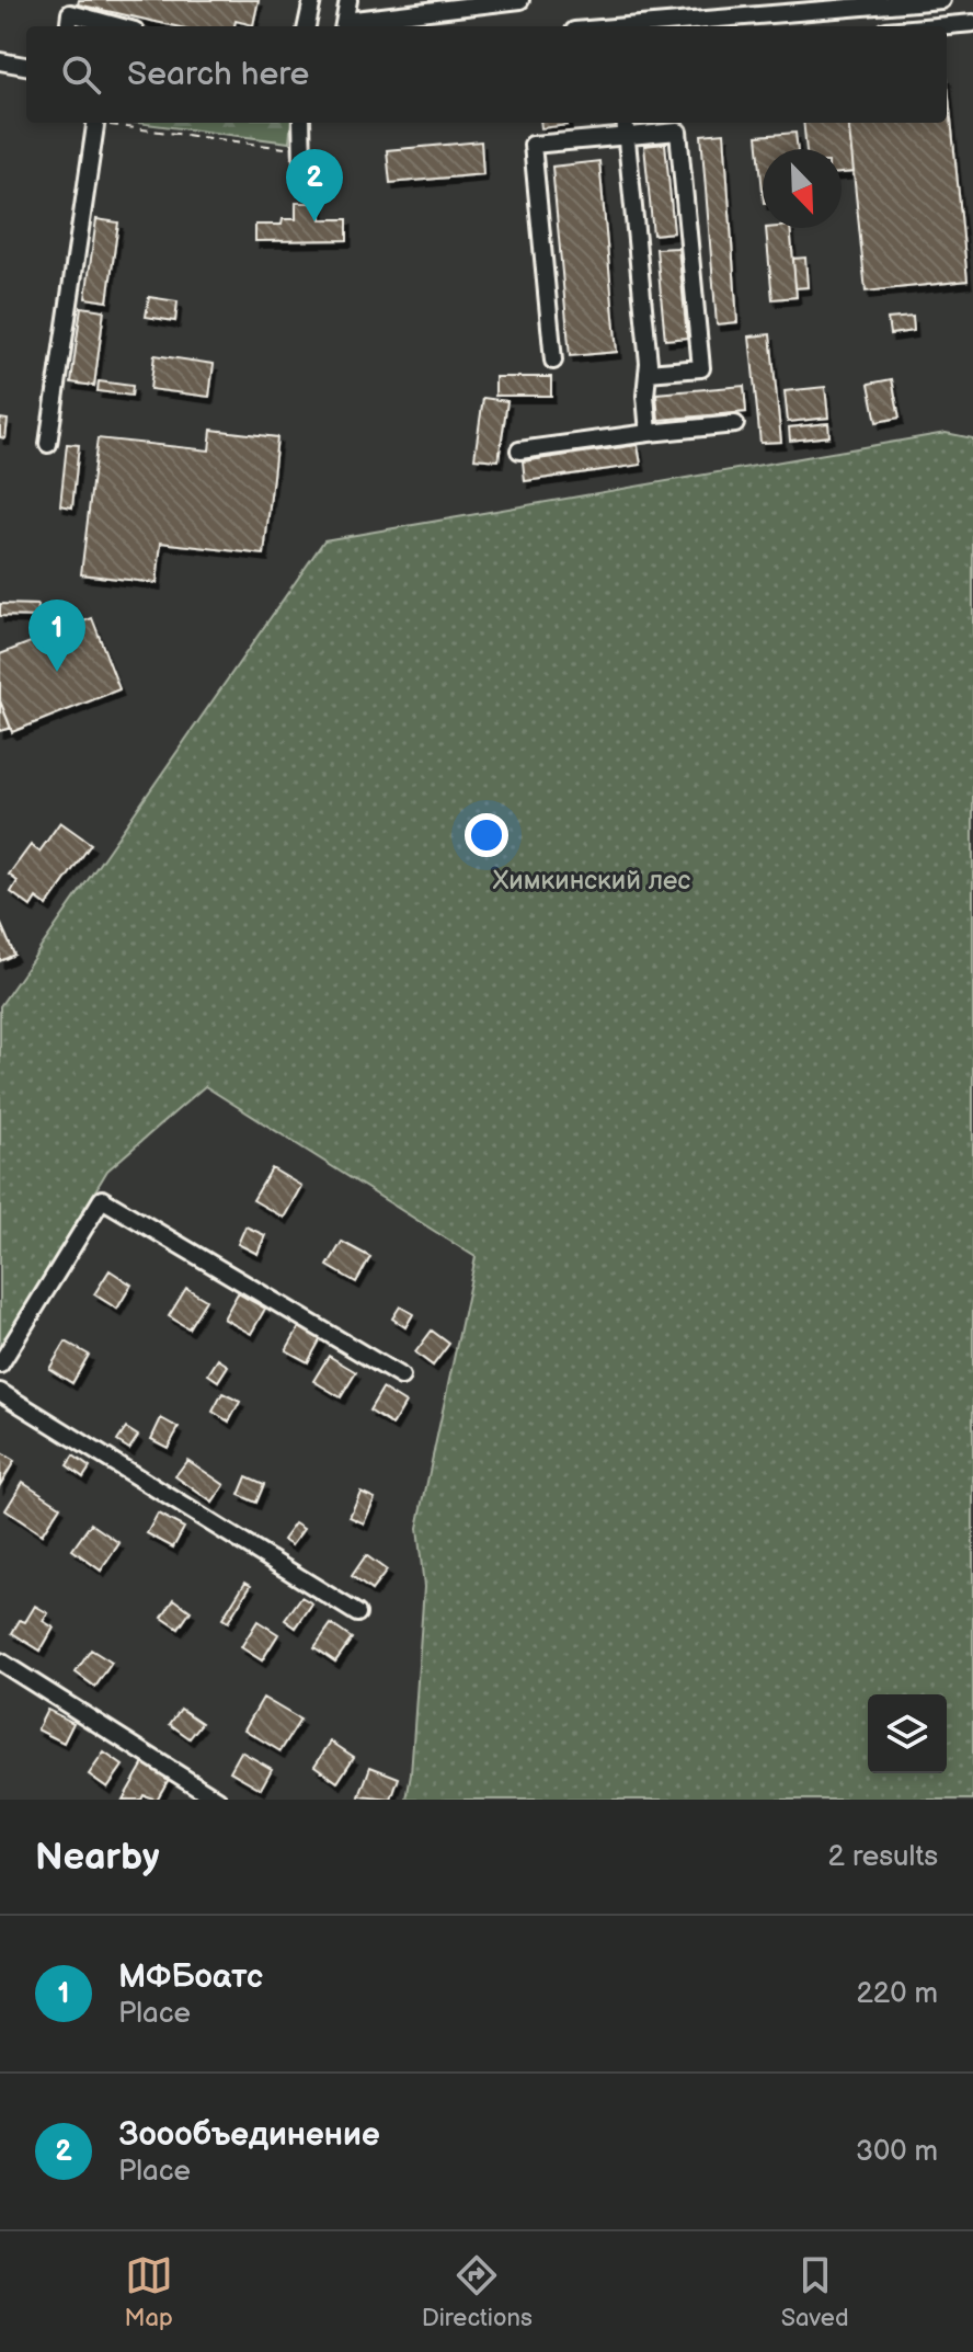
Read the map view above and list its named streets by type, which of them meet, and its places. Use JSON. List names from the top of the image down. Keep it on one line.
{"parks":["Химкинский лес"],"north":"bottom right","page":{"search":"Search here","pins":["2","1"],"heading":["Nearby","2 results"],"list":[{"mark":"1","name":"МФБоатс","note":"Place","value":"220 m"},{"mark":"2","name":"Зоообъединение","note":"Place","value":"300 m"}],"nav":["Map","Directions","Saved"]}}
